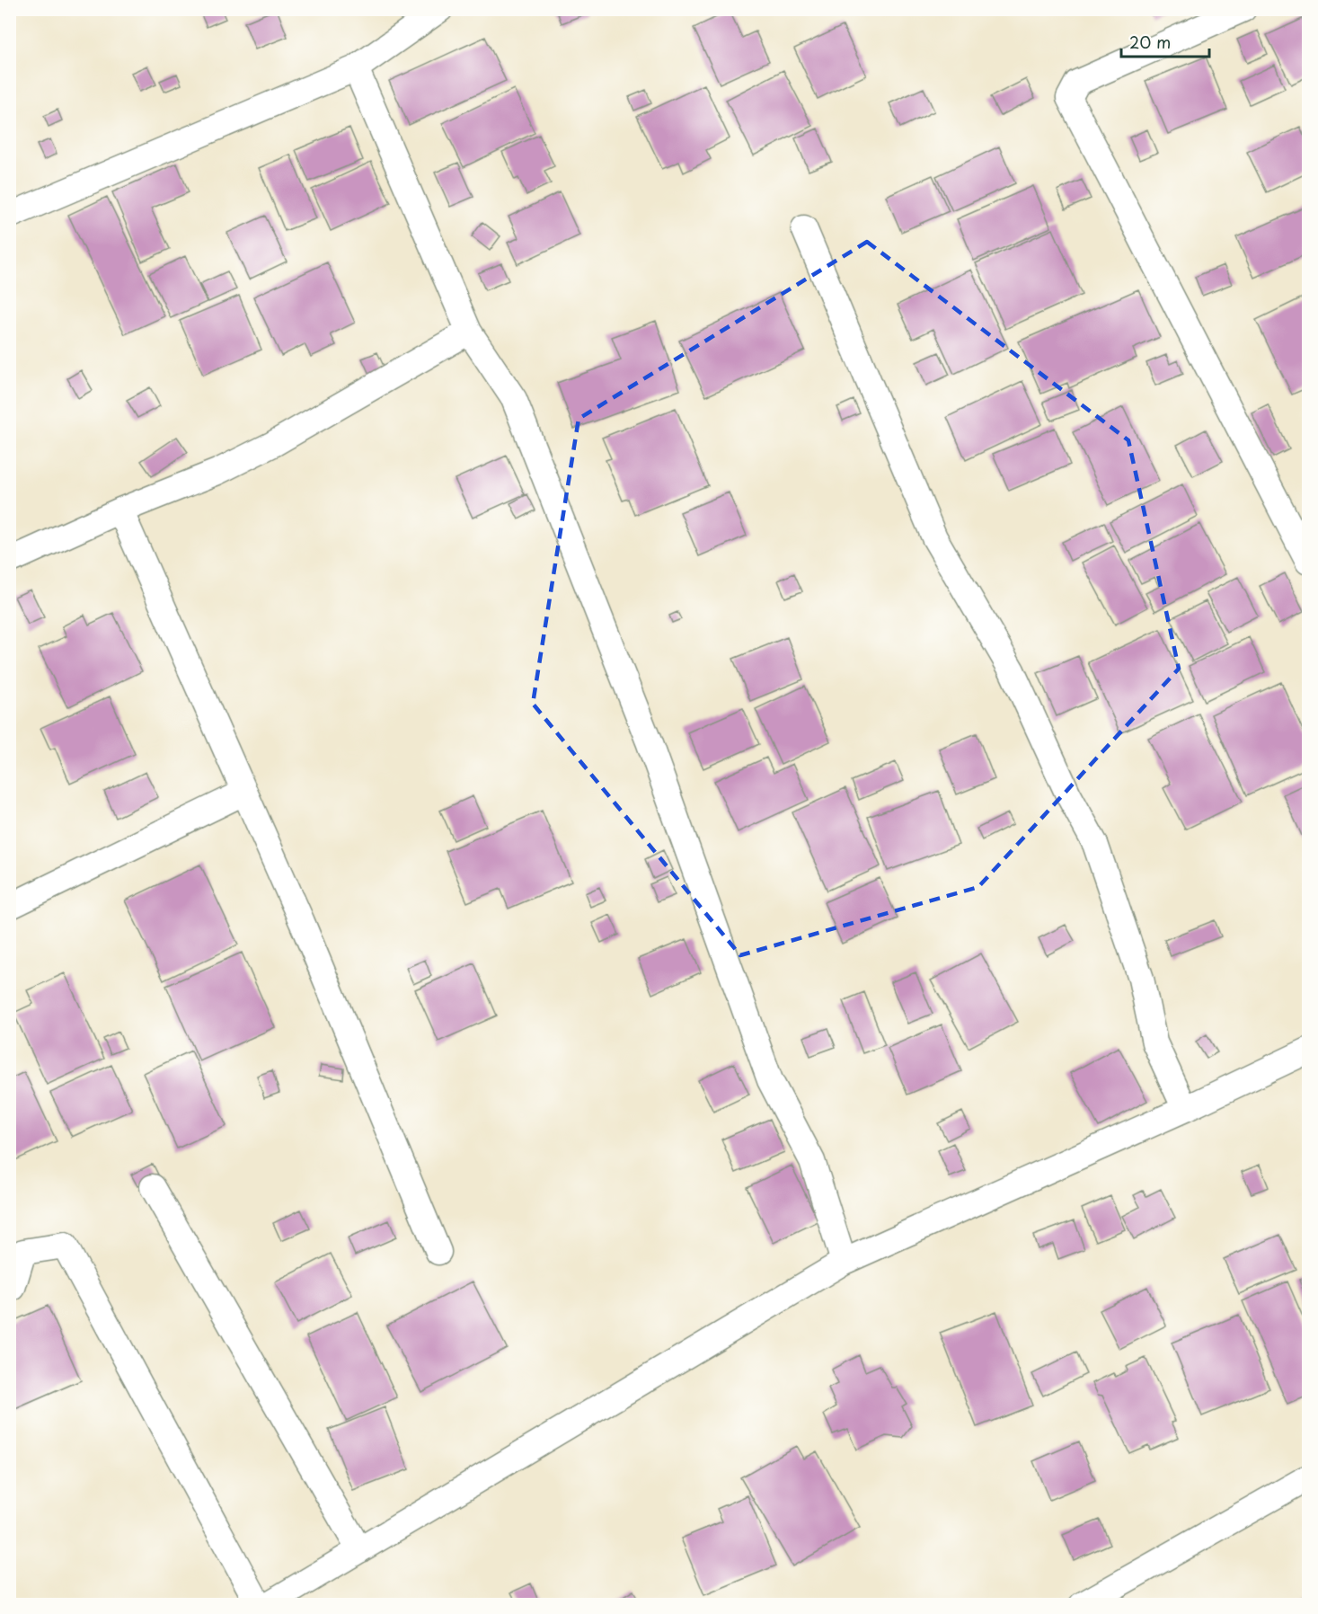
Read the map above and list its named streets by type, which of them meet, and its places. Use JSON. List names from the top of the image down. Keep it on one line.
{"scale_bar":"20 m"}
